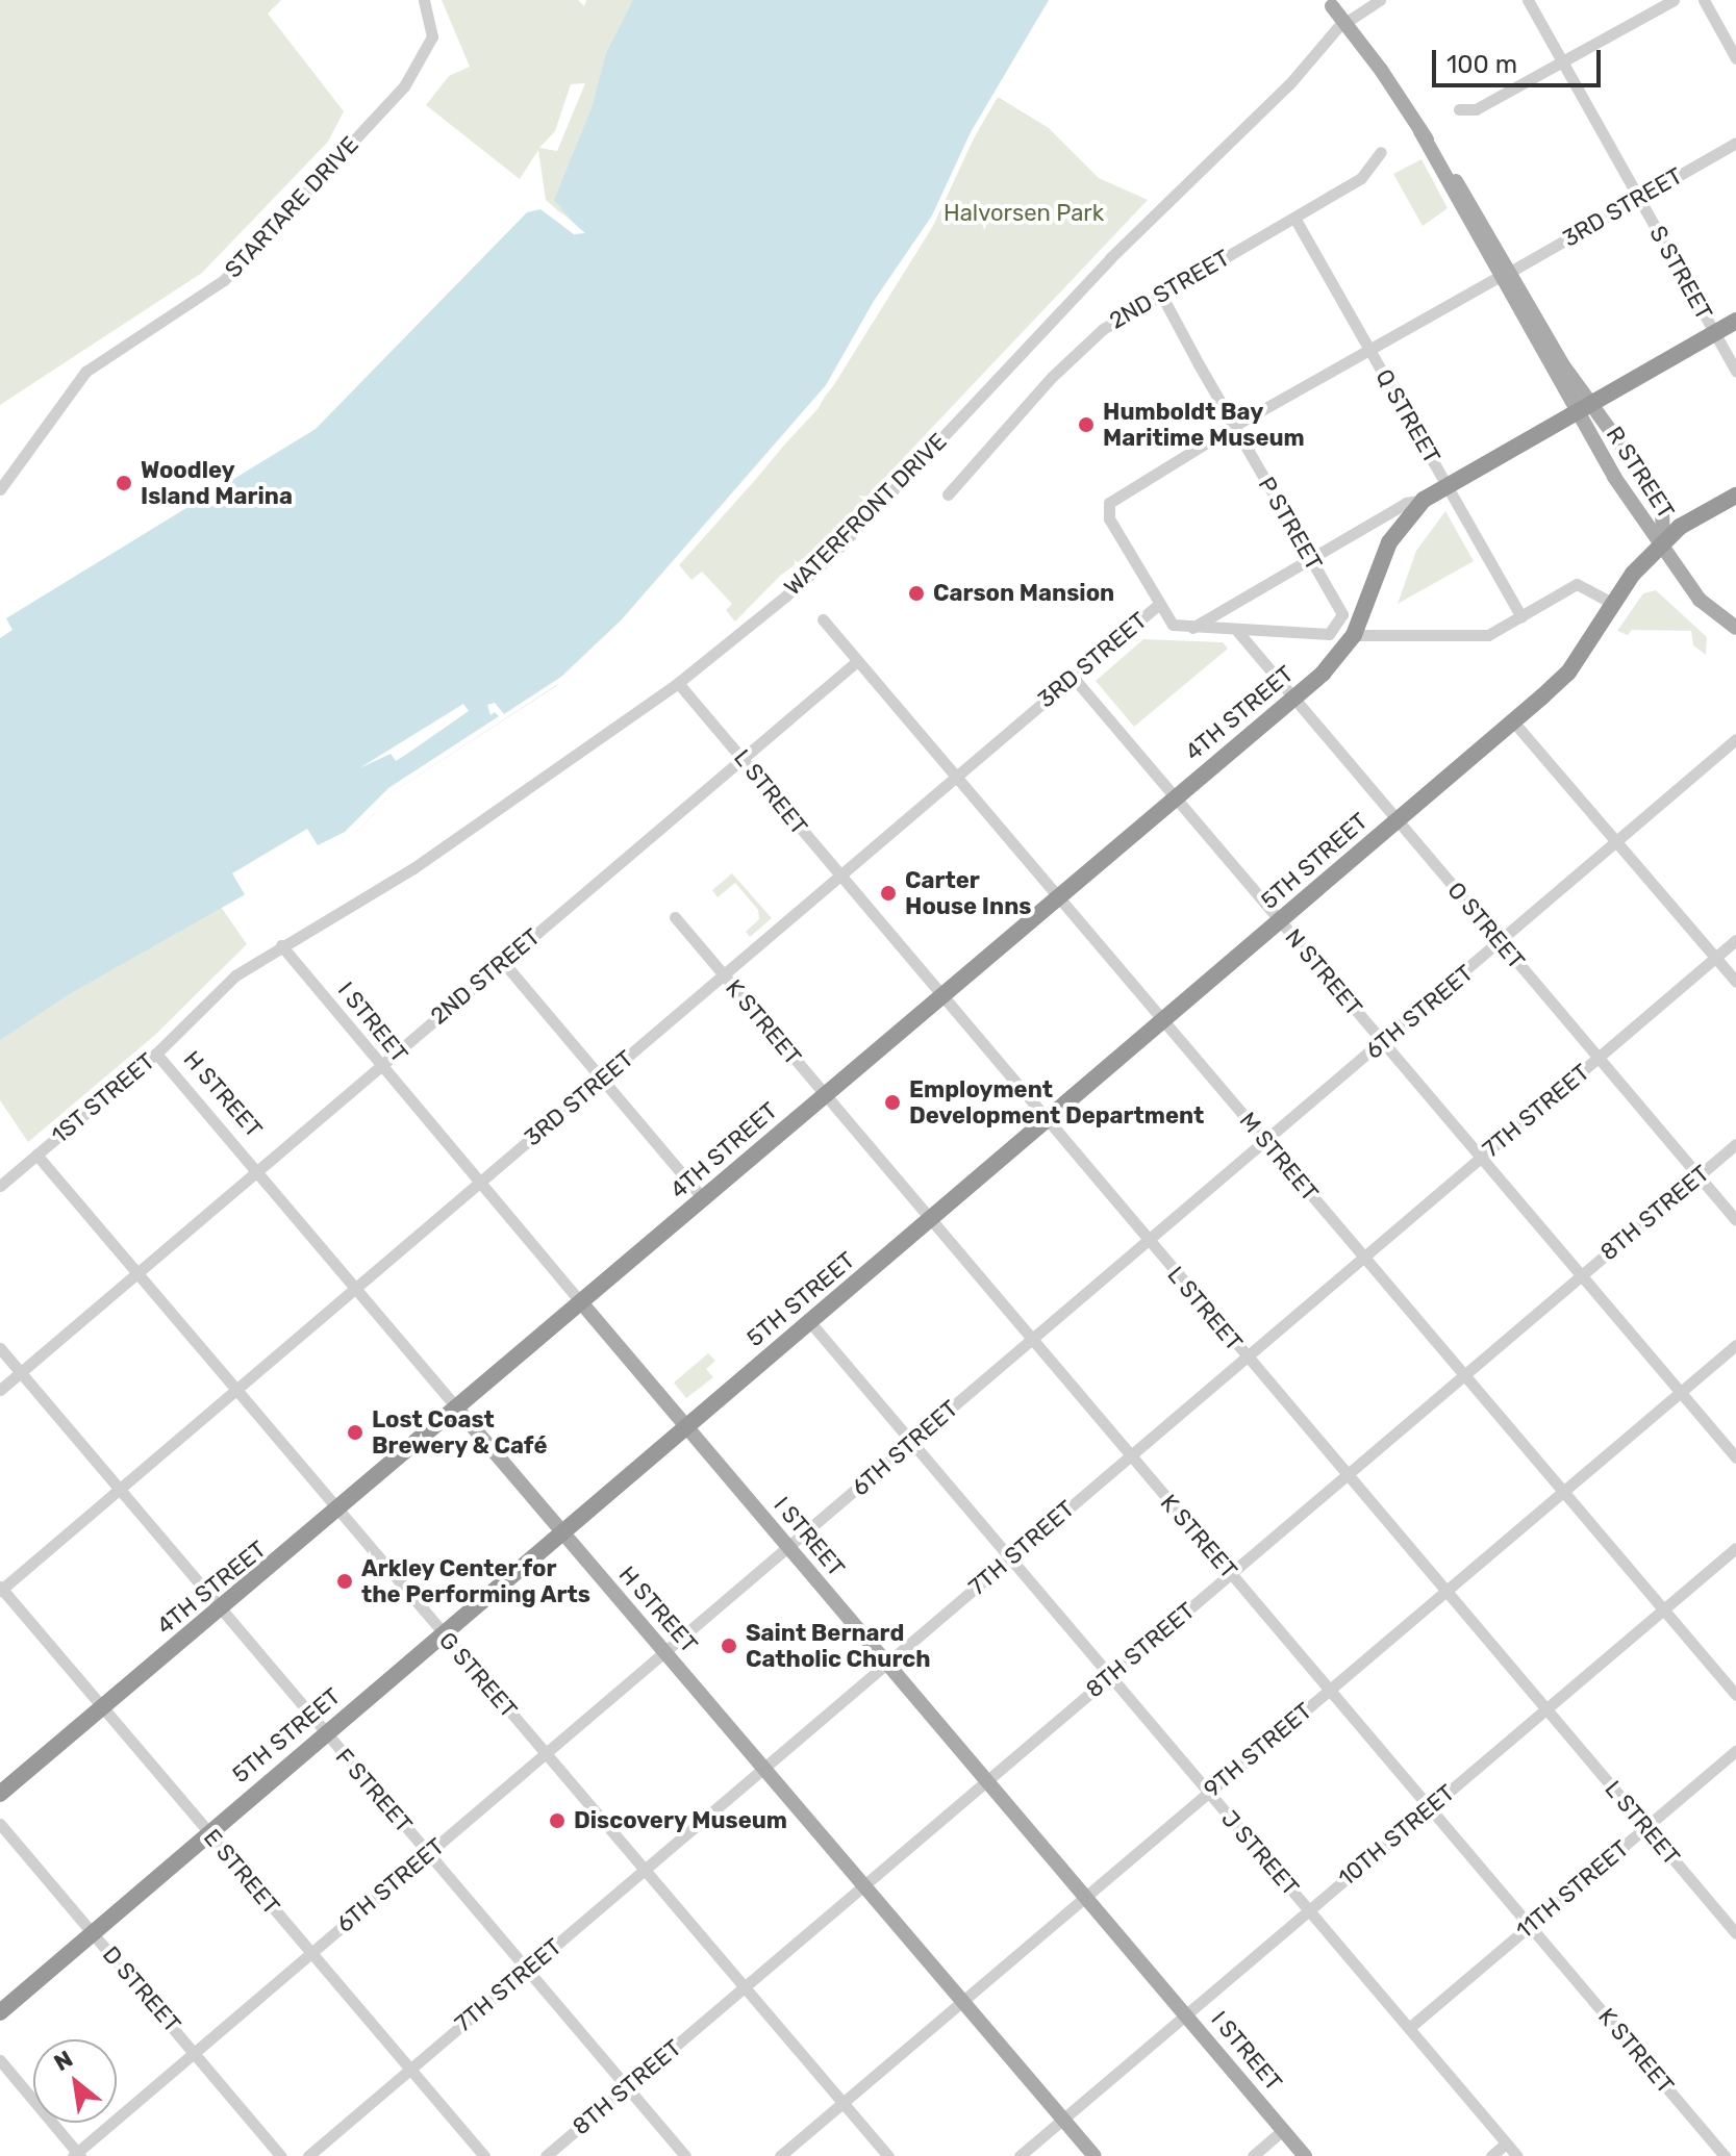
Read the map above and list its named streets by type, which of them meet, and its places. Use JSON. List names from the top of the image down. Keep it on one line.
{"streets":{"highway":["4TH STREET","5TH STREET"],"main road":["R STREET","I STREET","H STREET"],"street":["STARTARE DRIVE","3RD STREET","S STREET","2ND STREET","Q STREET","WATERFRONT DRIVE","P STREET","L STREET","O STREET","N STREET","6TH STREET","K STREET","1ST STREET","7TH STREET","M STREET","8TH STREET","G STREET","9TH STREET","F STREET","10TH STREET","J STREET","E STREET","11TH STREET","D STREET"]},"crossings":[["3RD STREET","S STREET"],["3RD STREET","Q STREET"],["3RD STREET","R STREET"],["3RD STREET","P STREET"],["3RD STREET","L STREET"],["3RD STREET","N STREET"],["3RD STREET","I STREET"],["3RD STREET","K STREET"],["3RD STREET","H STREET"],["3RD STREET","M STREET"],["3RD STREET","G STREET"],["3RD STREET","F STREET"],["3RD STREET","E STREET"],["S STREET","4TH STREET"],["2ND STREET","Q STREET"],["2ND STREET","P STREET"],["2ND STREET","L STREET"],["2ND STREET","I STREET"],["2ND STREET","H STREET"],["2ND STREET","M STREET"],["2ND STREET","G STREET"],["2ND STREET","F STREET"],["Q STREET","4TH STREET"],["R STREET","4TH STREET"],["R STREET","5TH STREET"],["WATERFRONT DRIVE","L STREET"],["WATERFRONT DRIVE","I STREET"],["WATERFRONT DRIVE","1ST STREET"],["P STREET","4TH STREET"],["4TH STREET","L STREET"],["4TH STREET","O STREET"],["4TH STREET","N STREET"],["4TH STREET","I STREET"],["4TH STREET","K STREET"],["4TH STREET","H STREET"],["4TH STREET","M STREET"],["4TH STREET","G STREET"],["4TH STREET","F STREET"],["4TH STREET","E STREET"],["L STREET","5TH STREET"],["L STREET","6TH STREET"],["L STREET","7TH STREET"],["L STREET","8TH STREET"],["L STREET","9TH STREET"],["L STREET","10TH STREET"],["L STREET","11TH STREET"],["5TH STREET","O STREET"],["5TH STREET","N STREET"],["5TH STREET","I STREET"],["5TH STREET","K STREET"],["5TH STREET","H STREET"],["5TH STREET","M STREET"],["5TH STREET","G STREET"],["5TH STREET","F STREET"],["5TH STREET","J STREET"],["5TH STREET","E STREET"],["5TH STREET","D STREET"],["O STREET","6TH STREET"],["O STREET","7TH STREET"],["O STREET","8TH STREET"],["N STREET","6TH STREET"],["N STREET","7TH STREET"],["N STREET","8TH STREET"],["N STREET","9TH STREET"],["6TH STREET","I STREET"],["6TH STREET","K STREET"],["6TH STREET","H STREET"],["6TH STREET","M STREET"],["6TH STREET","G STREET"],["6TH STREET","F STREET"],["6TH STREET","J STREET"],["6TH STREET","E STREET"],["6TH STREET","D STREET"],["I STREET","1ST STREET"],["I STREET","7TH STREET"],["I STREET","8TH STREET"],["I STREET","9TH STREET"],["I STREET","10TH STREET"],["K STREET","7TH STREET"],["K STREET","8TH STREET"],["K STREET","9TH STREET"],["K STREET","10TH STREET"],["K STREET","11TH STREET"],["H STREET","1ST STREET"],["H STREET","7TH STREET"],["H STREET","8TH STREET"],["H STREET","9TH STREET"],["H STREET","10TH STREET"],["1ST STREET","G STREET"],["7TH STREET","M STREET"],["7TH STREET","G STREET"],["7TH STREET","F STREET"],["7TH STREET","J STREET"],["7TH STREET","E STREET"],["M STREET","8TH STREET"],["M STREET","9TH STREET"],["M STREET","10TH STREET"],["8TH STREET","G STREET"],["8TH STREET","F STREET"],["8TH STREET","J STREET"],["G STREET","9TH STREET"],["9TH STREET","J STREET"],["10TH STREET","J STREET"],["J STREET","11TH STREET"]],"parks":["Halvorsen Park"],"places":["Humboldt Bay Maritime Museum","Woodley Island Marina","Carson Mansion","Carter House Inns","Employment Development Department","Lost Coast Brewery & Café","Arkley Center for the Performing Arts","Saint Bernard Catholic Church","Discovery Museum"],"scale_bar":"100 m","north":"top left"}
